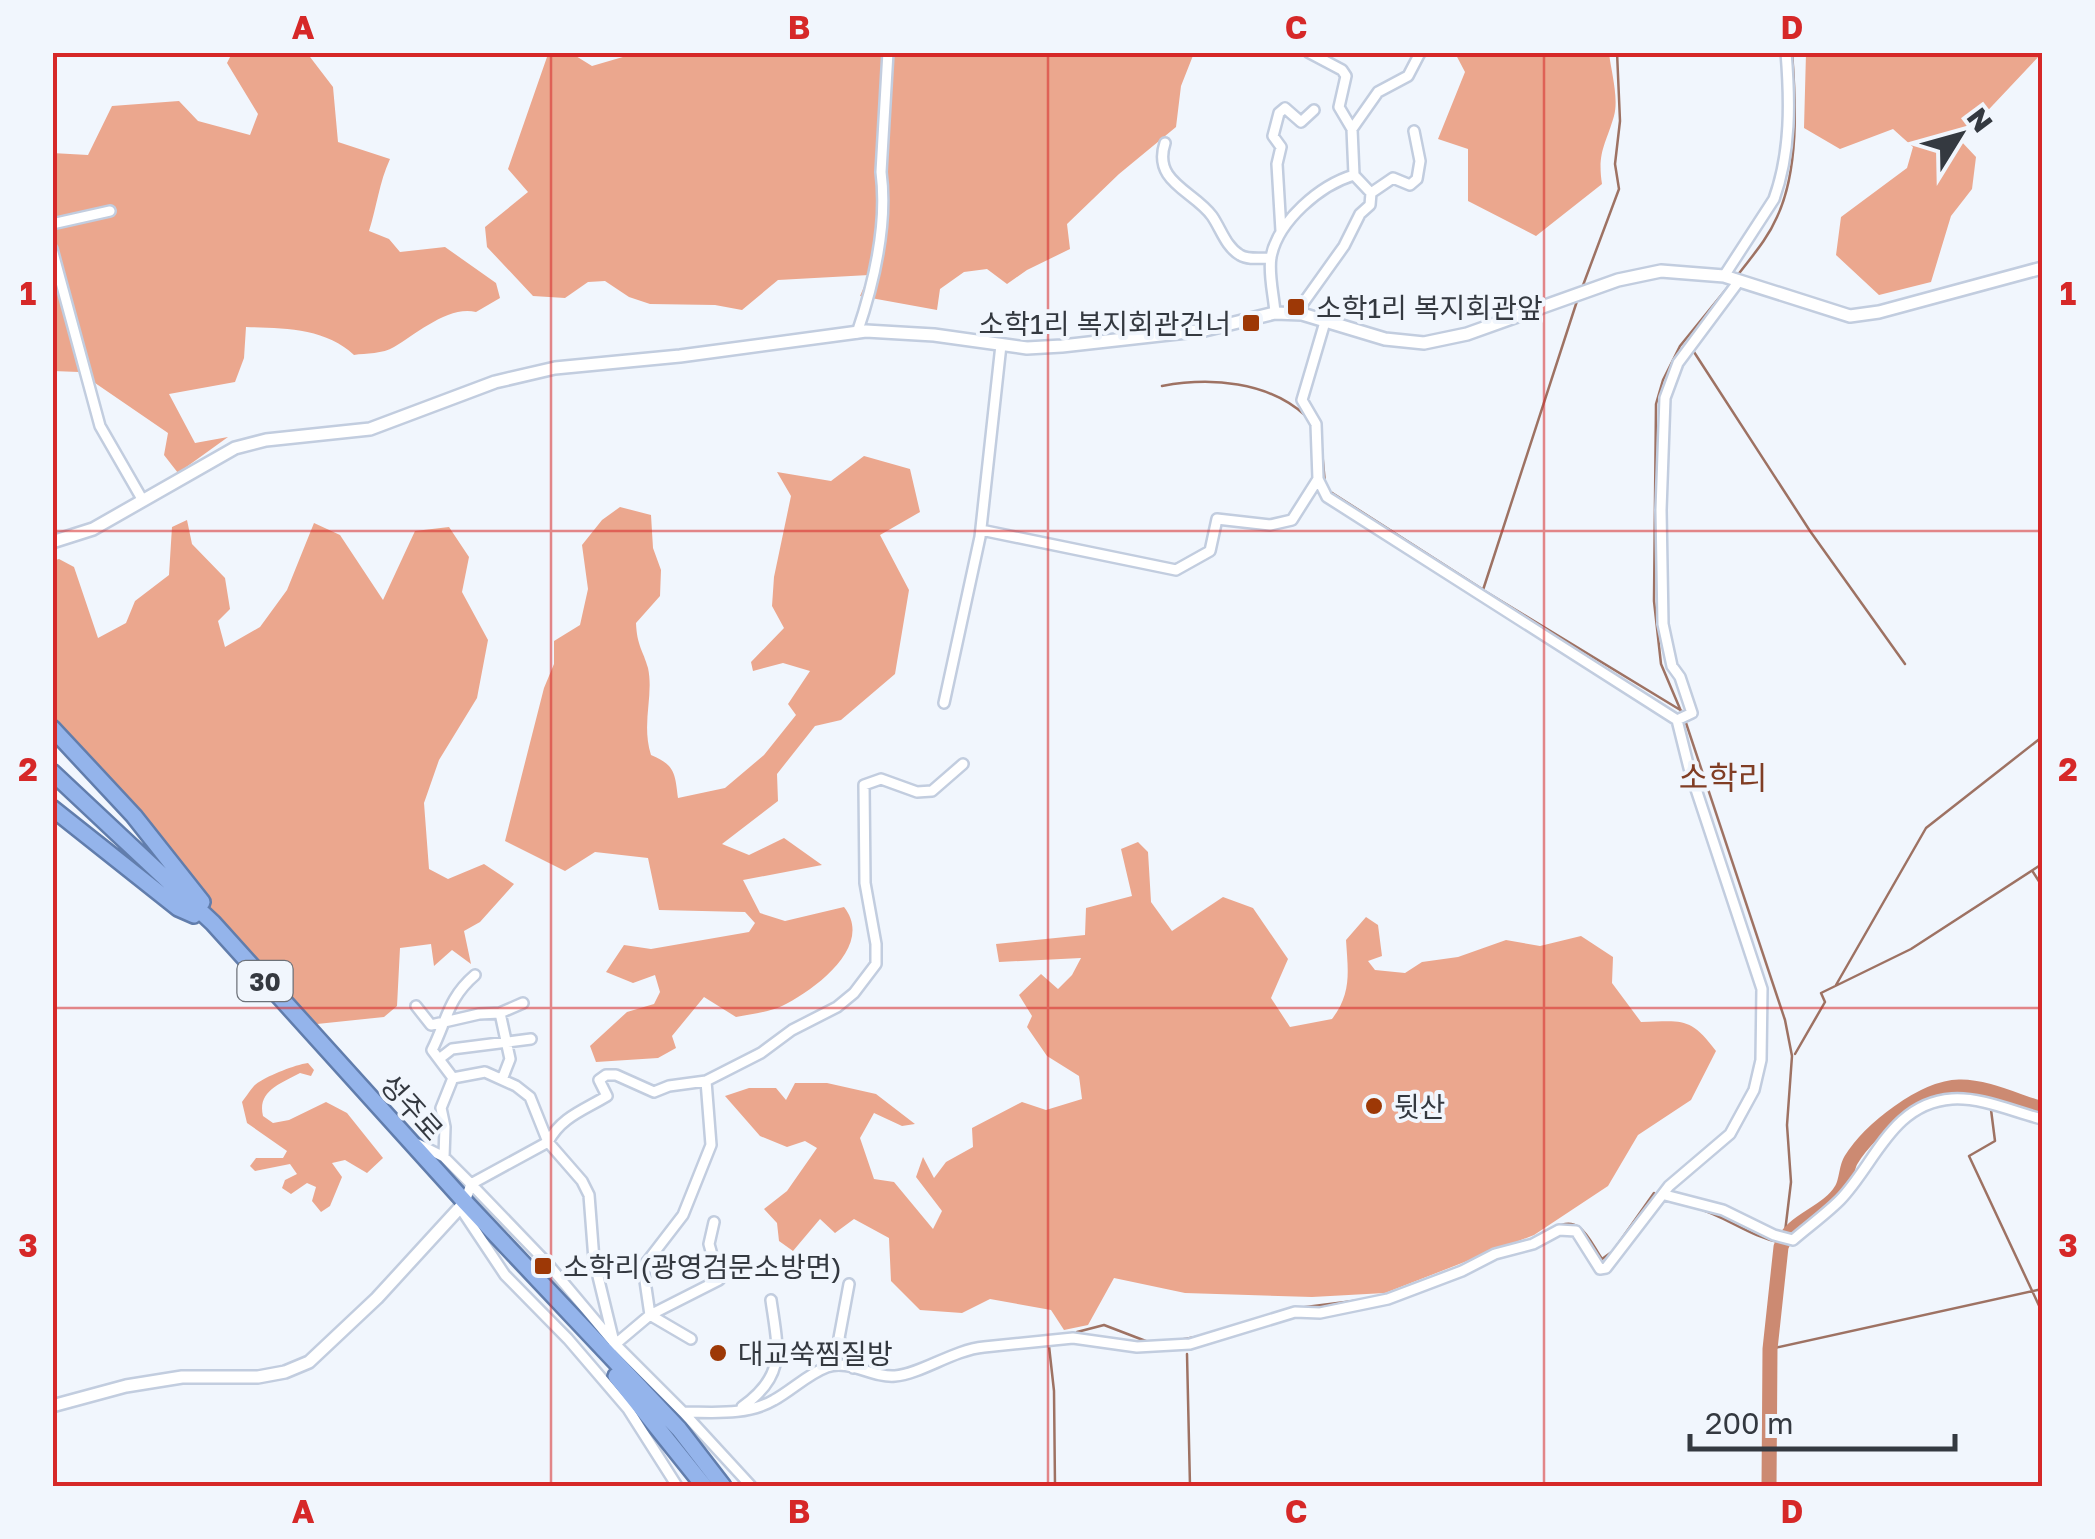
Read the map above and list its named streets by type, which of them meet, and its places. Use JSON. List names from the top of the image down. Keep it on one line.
{"streets":{"highway":["30","성주로"]},"districts":["소학리"],"places":{"transit":["소학1리 복지회관앞","소학1리 복지회관건너","소학리(광영검문소방면)"],"other":["뒷산","대교쑥찜질방"]},"scale_bar":"200 m","north":"top right","grid":{"columns":["A","B","C","D"],"rows":["1","2","3"]}}
